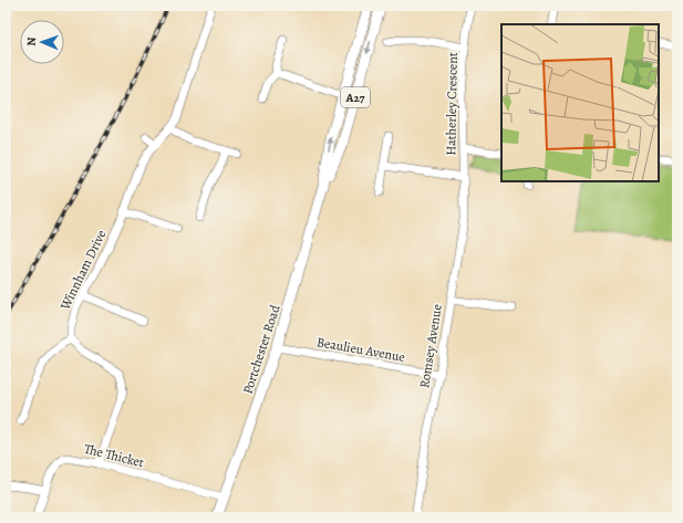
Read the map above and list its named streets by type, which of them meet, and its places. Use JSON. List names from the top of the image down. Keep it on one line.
{"streets":{"main road":["A27","Portchester Road"],"street":["Hatherley Crescent","Winnham Drive","Romsey Avenue","Beaulieu Avenue","The Thicket"]},"crossings":[["Hatherley Crescent","Romsey Avenue"],["Romsey Avenue","Beaulieu Avenue"],["Portchester Road","Beaulieu Avenue"],["Portchester Road","The Thicket"]],"north":"left"}
